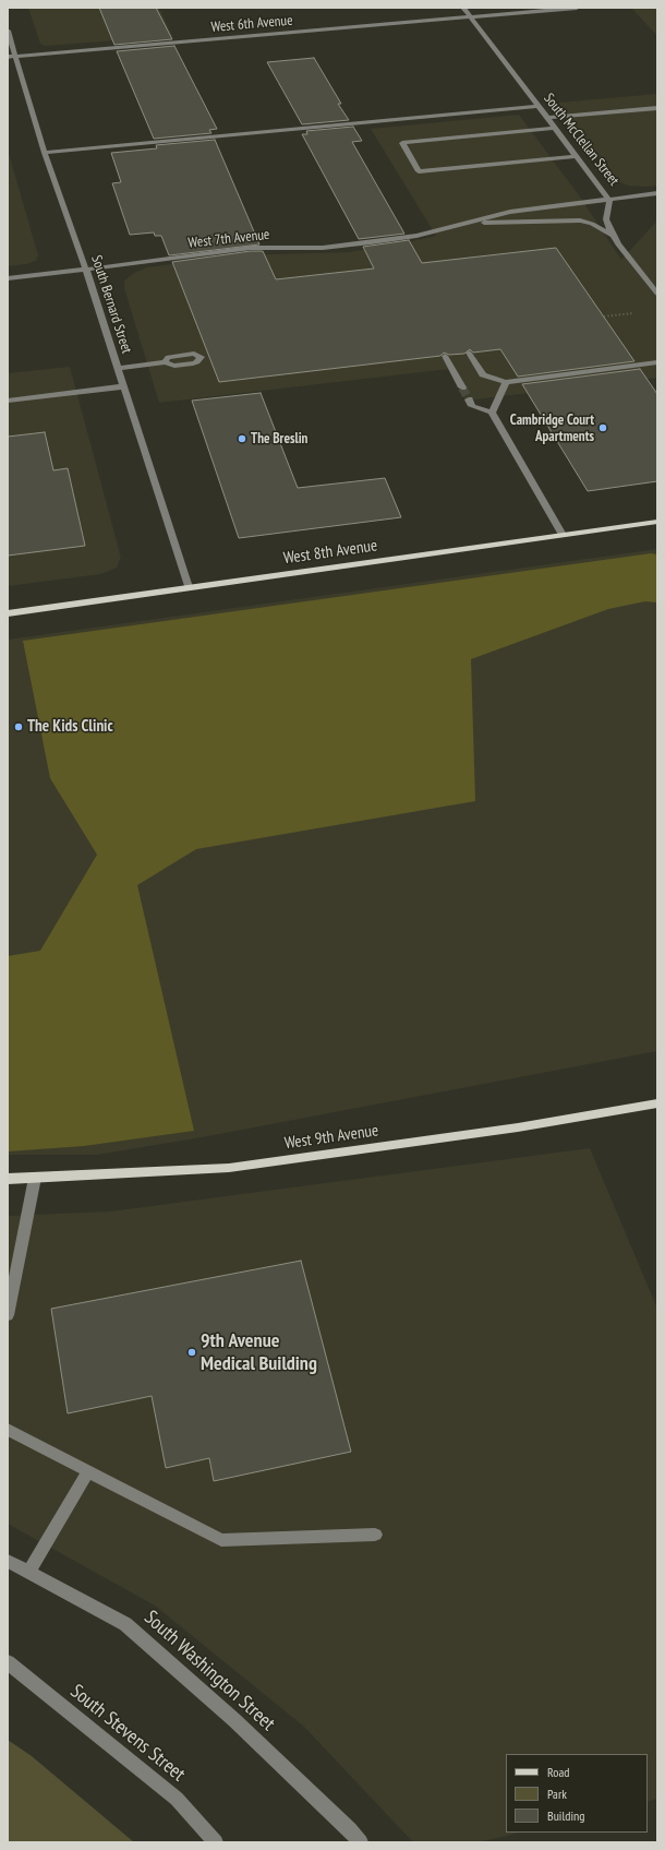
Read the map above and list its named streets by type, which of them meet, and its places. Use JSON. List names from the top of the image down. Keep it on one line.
{"streets":{"main road":["West 8th Avenue","West 9th Avenue"],"street":["West 6th Avenue","South McClellan Street","West 7th Avenue","South Bernard Street","South Washington Street","South Stevens Street"]},"crossings":[["West 6th Avenue","South McClellan Street"],["West 6th Avenue","South Bernard Street"],["South McClellan Street","West 7th Avenue"],["West 7th Avenue","South Bernard Street"],["South Bernard Street","West 8th Avenue"]],"places":["Cambridge Court Apartments","The Breslin","The Kids Clinic","9th Avenue Medical Building"],"legend":["Road","Park","Building"]}
